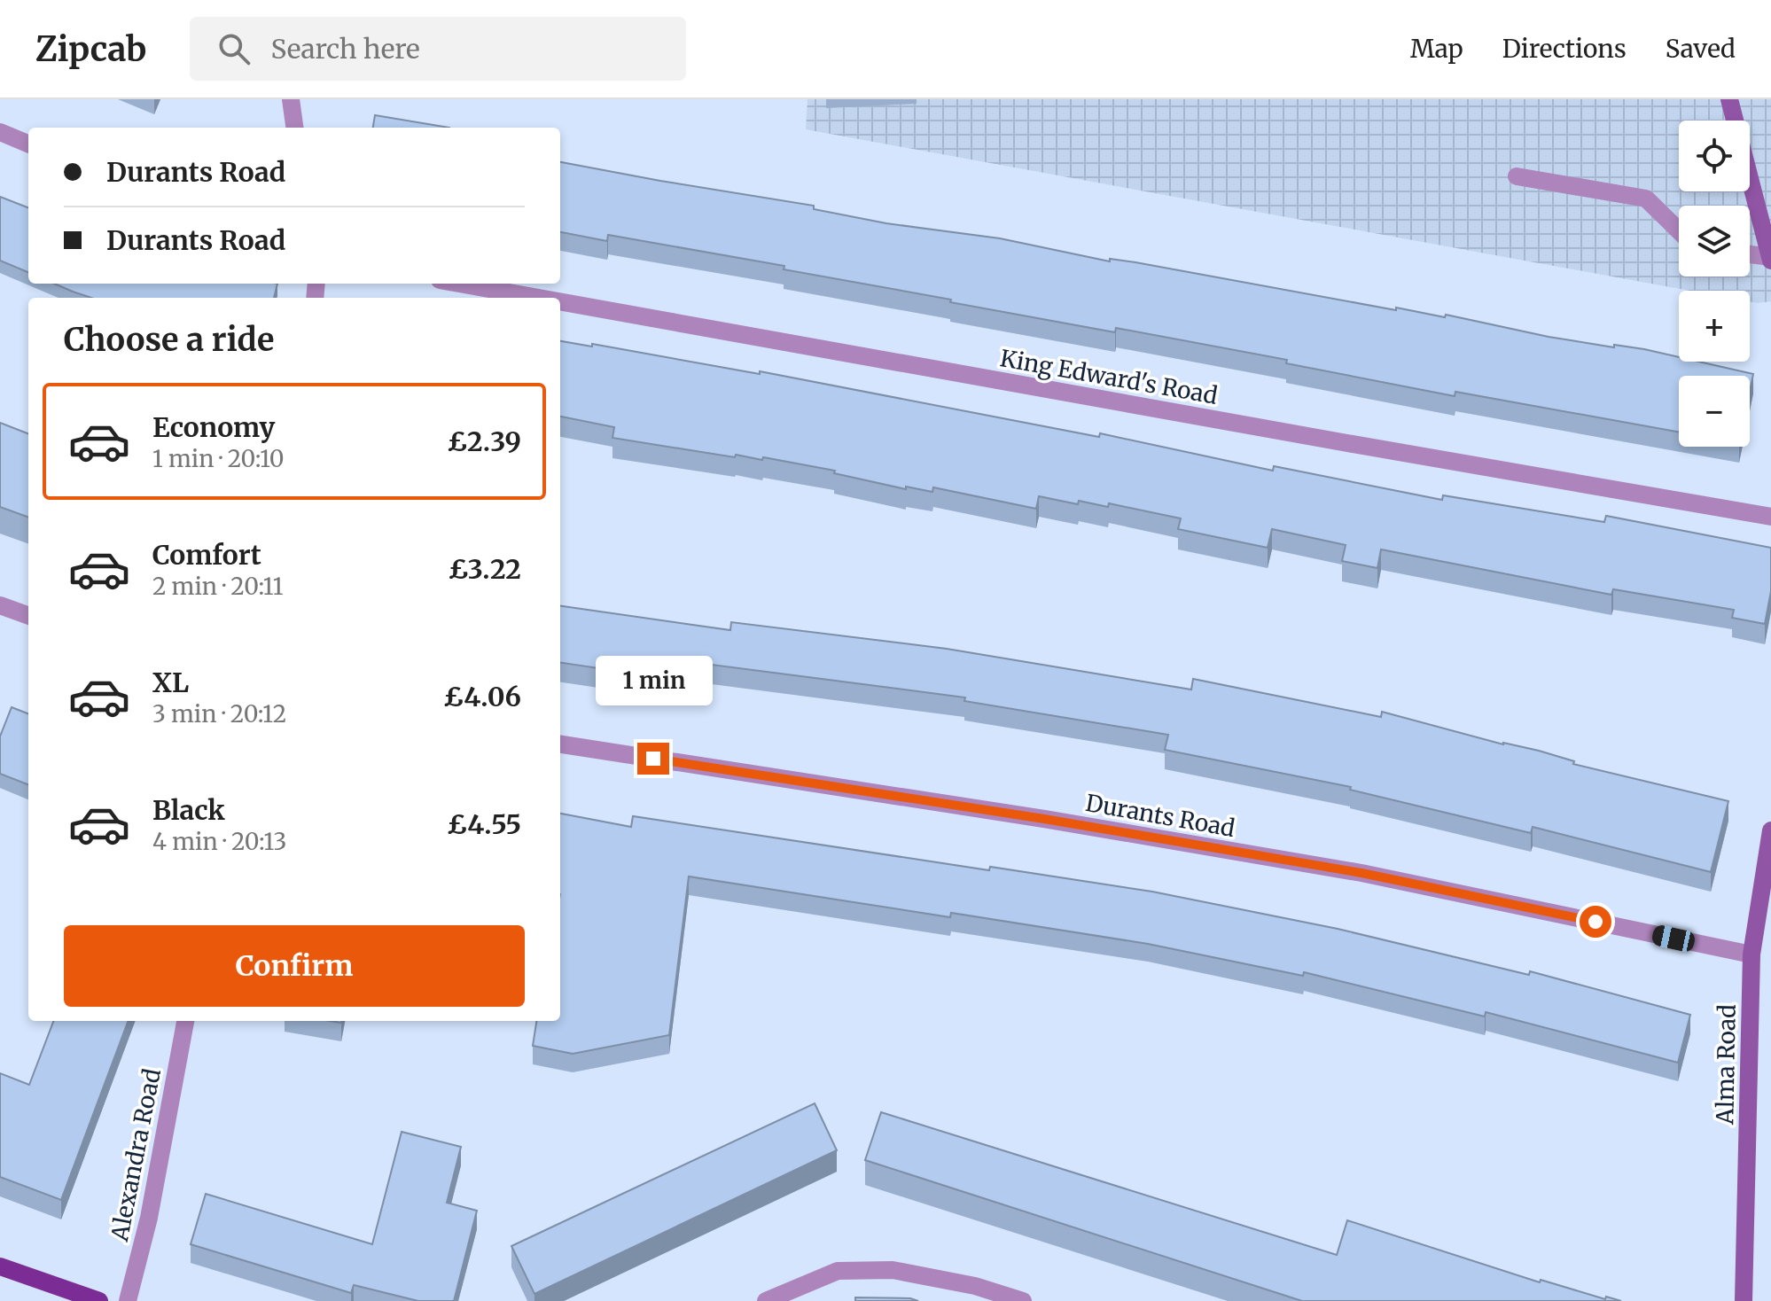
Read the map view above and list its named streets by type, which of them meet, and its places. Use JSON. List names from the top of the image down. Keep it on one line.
{"streets":{"street":["King Edward's Road","Durants Road","Alma Road","Alexandra Road"]},"crossings":[["Durants Road","Alma Road"]],"page":{"header":"Zipcab","search":"Search here","nav":["Map","Directions","Saved"],"map_buttons":["+","−"],"banner":["Durants Road","Durants Road"],"heading":"Choose a ride","list":[{"name":"Economy","note":"1 min · 20:10","value":"£2.39"},{"name":"Comfort","note":"2 min · 20:11","value":"£3.22"},{"name":"XL","note":"3 min · 20:12","value":"£4.06"},{"name":"Black","note":"4 min · 20:13","value":"£4.55"}],"bubble":"1 min","buttons":"Confirm"}}
